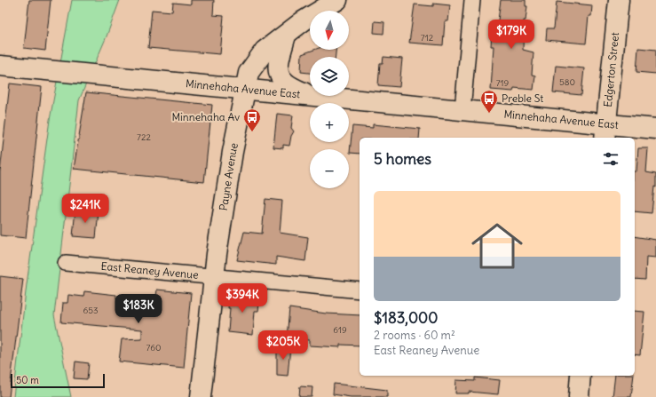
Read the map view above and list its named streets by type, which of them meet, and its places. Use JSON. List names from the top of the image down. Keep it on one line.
{"streets":{"street":["Edgerton Street","Minnehaha Avenue East","Payne Avenue","East Reaney Avenue"]},"crossings":[["Edgerton Street","Minnehaha Avenue East"],["Minnehaha Avenue East","Payne Avenue"],["Payne Avenue","East Reaney Avenue"]],"places":{"bus stop":["Preble St","Minnehaha Av"]},"house_numbers":["712","580","719","722","653","619","760"],"scale_bar":"50 m","north":"bottom","page":{"map_buttons":["+","−"],"price":["$179K","$241K","$394K","$183K","$205K"],"heading":"5 homes","list":[{"name":"$183,000","note":"2 rooms · 60 m² · East Reaney Avenue"}],"scale":"50 m"}}
